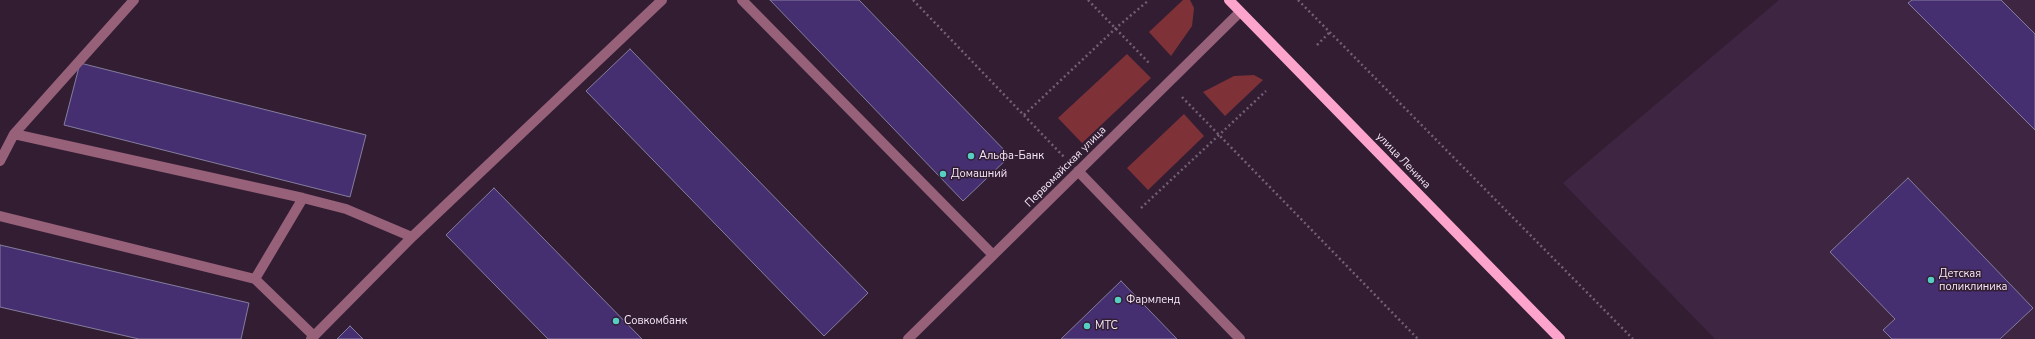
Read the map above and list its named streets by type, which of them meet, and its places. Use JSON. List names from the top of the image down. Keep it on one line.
{"streets":{"main road":["улица Ленина"],"street":["Первомайская улица"]},"crossings":[["улица Ленина","Первомайская улица"]],"places":["Альфа-Банк","Домашний","Детская поликлиника","Фармленд","Совкомбанк","МТС"]}
